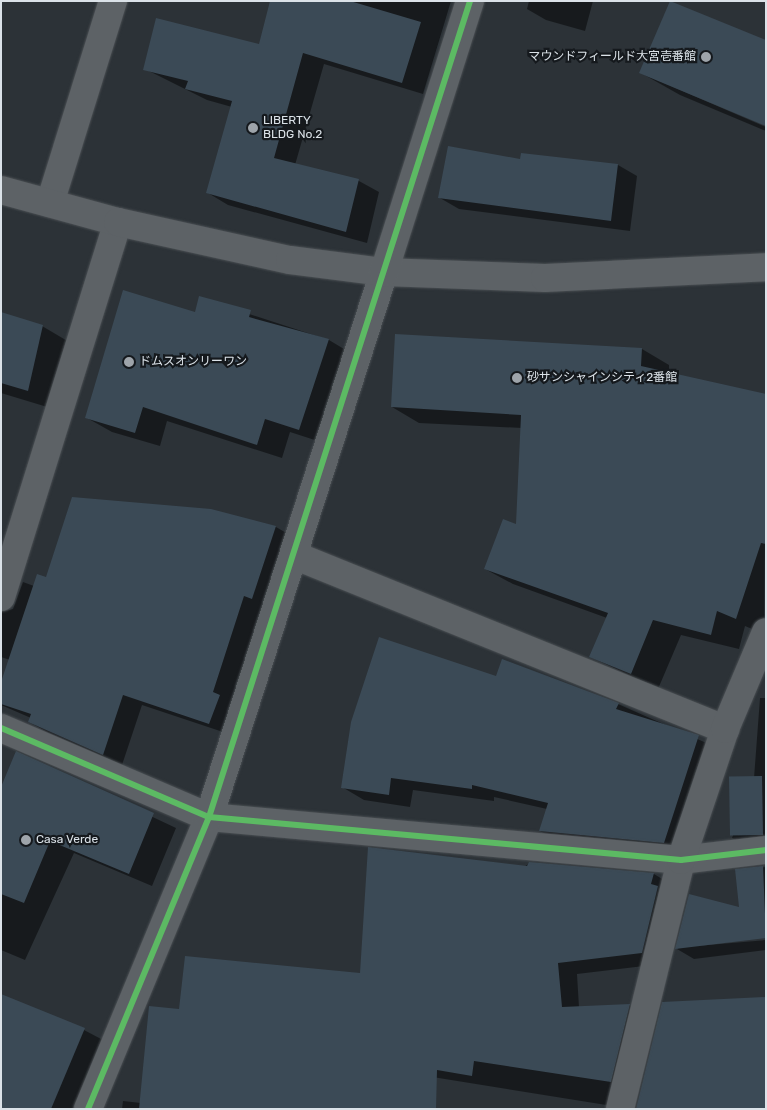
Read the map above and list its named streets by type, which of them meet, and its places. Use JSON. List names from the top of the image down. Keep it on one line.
{"places":["マウンドフィールド大宮壱番館","LIBERTY BLDG No.2","ドムスオンリーワン","砂サンシャインシティ2番館","Casa Verde"]}
